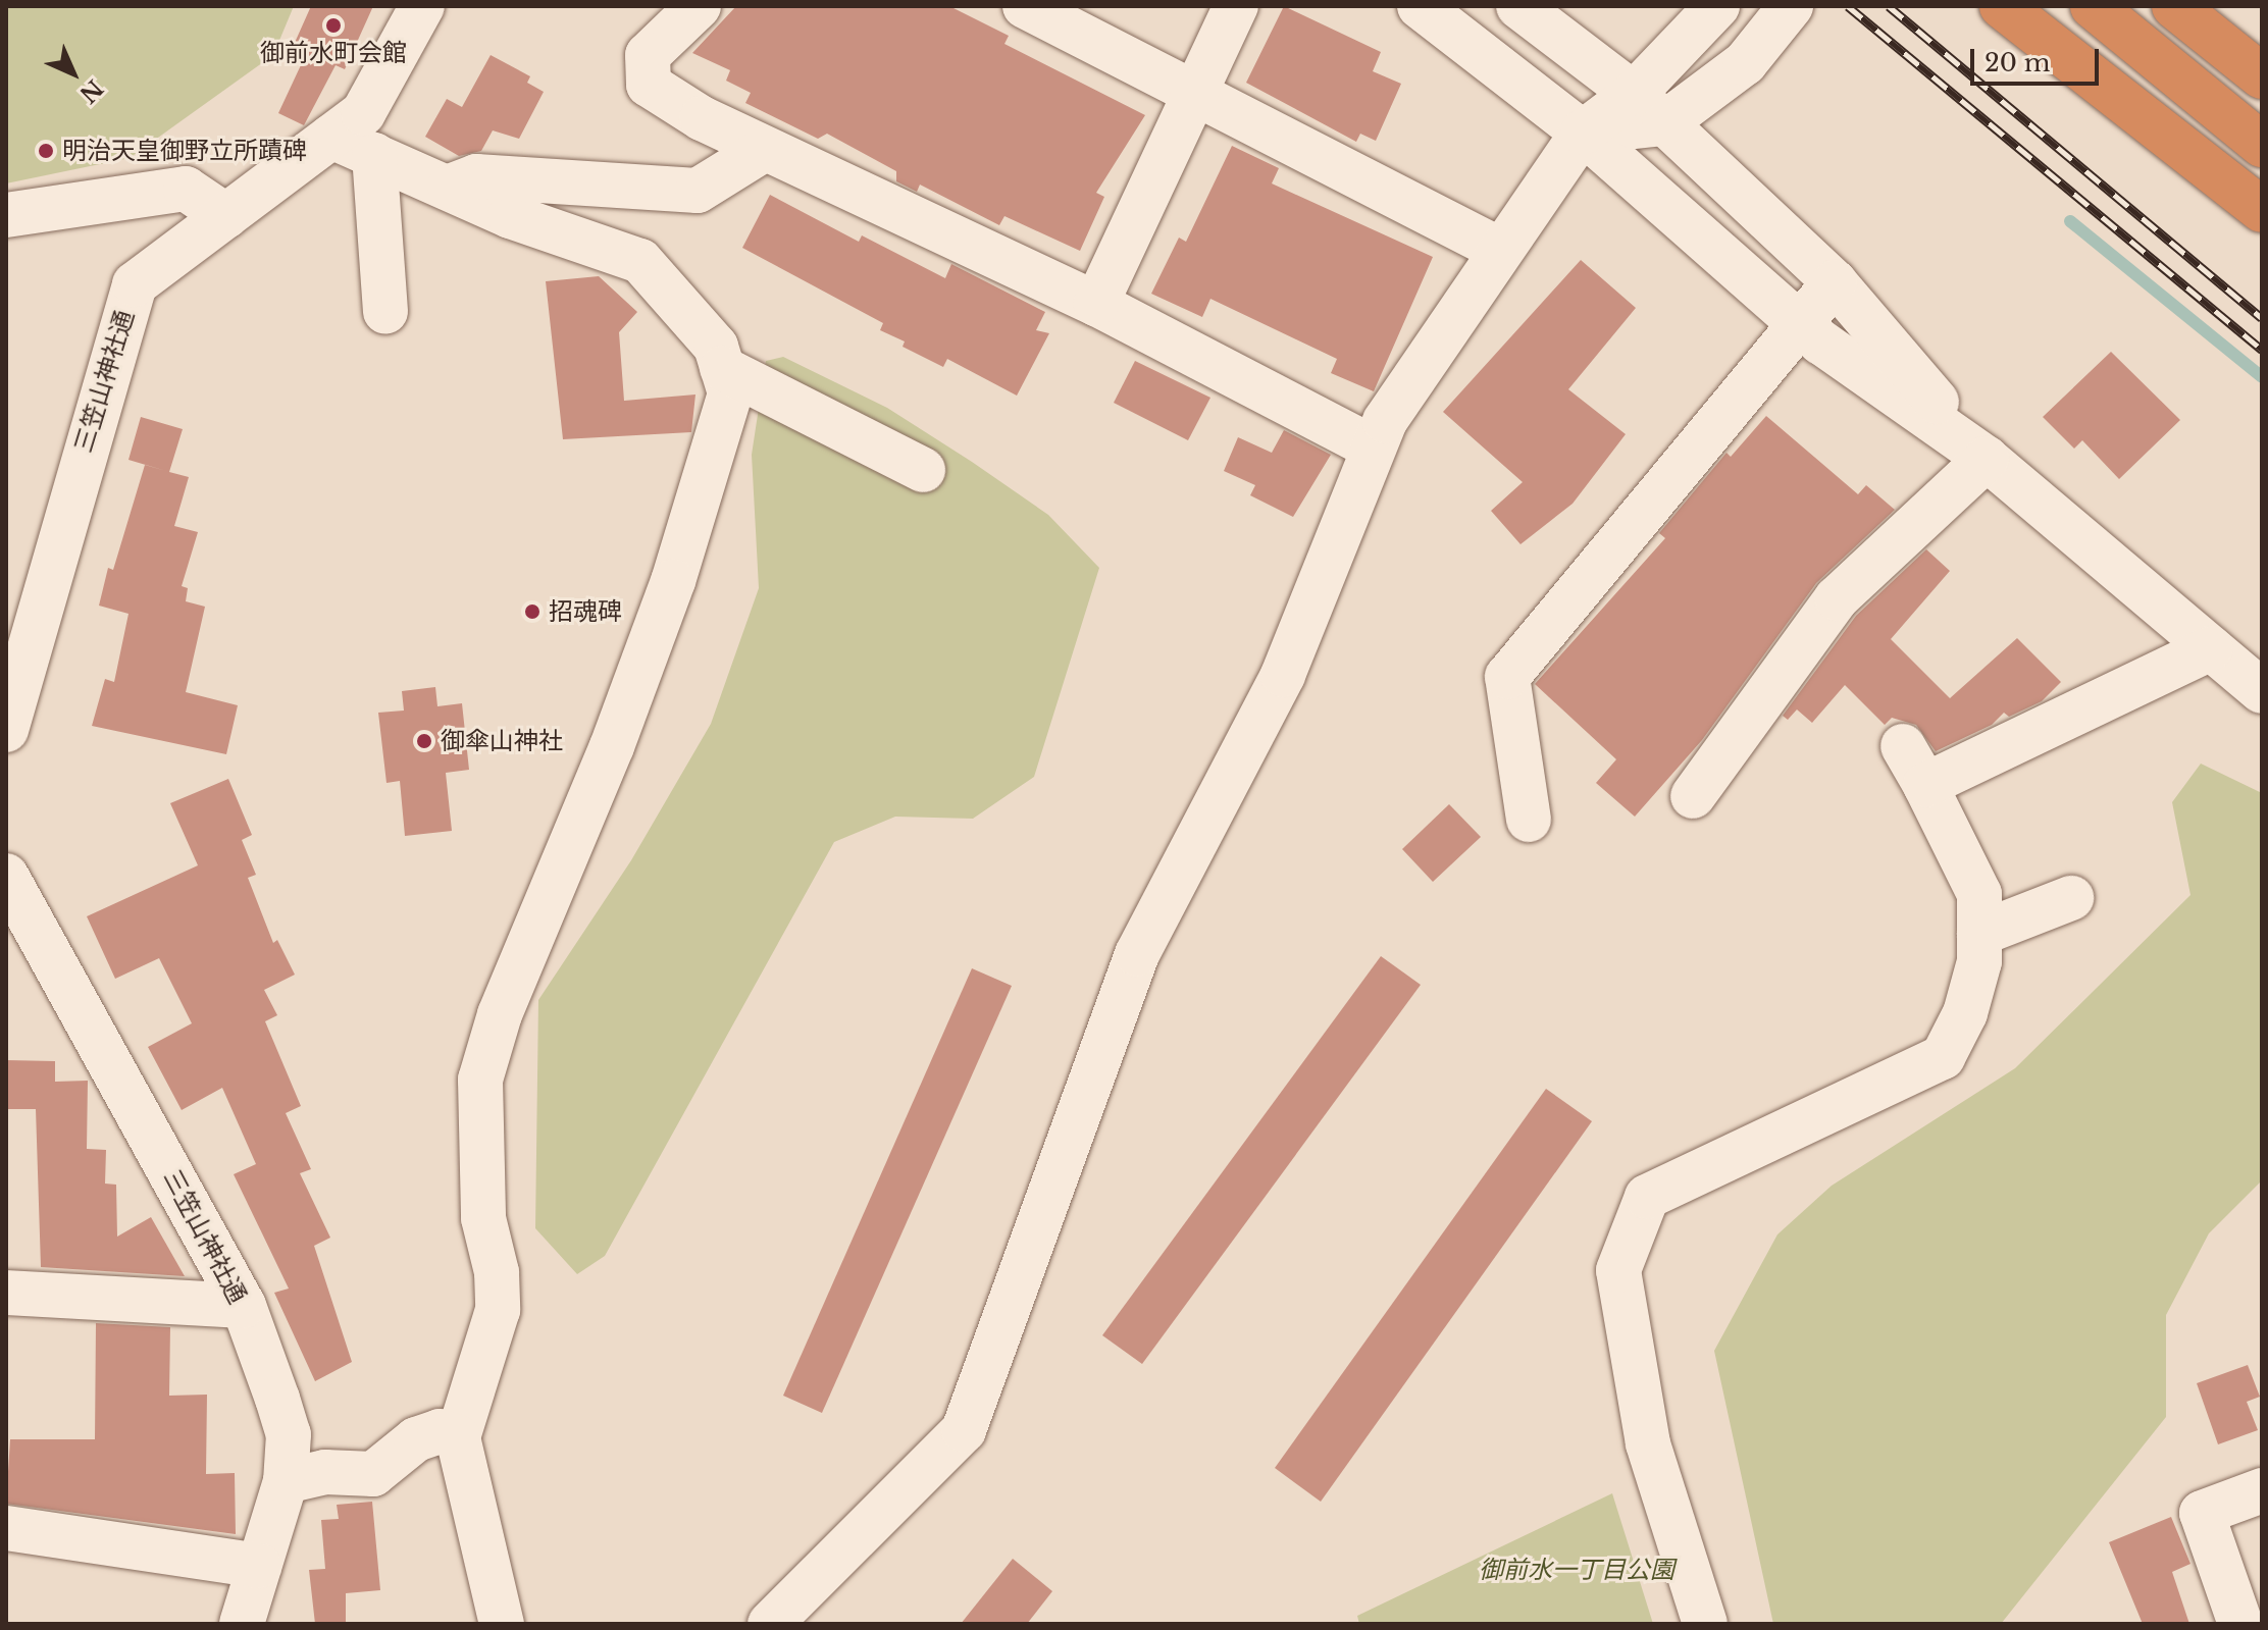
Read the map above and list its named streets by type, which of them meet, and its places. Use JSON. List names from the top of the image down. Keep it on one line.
{"streets":{"street":["三笠山神社通"]},"parks":["御前水一丁目公園"],"places":["御前水町会館","明治天皇御野立所蹟碑","招魂碑","御傘山神社"],"scale_bar":"20 m","north":"bottom right"}
